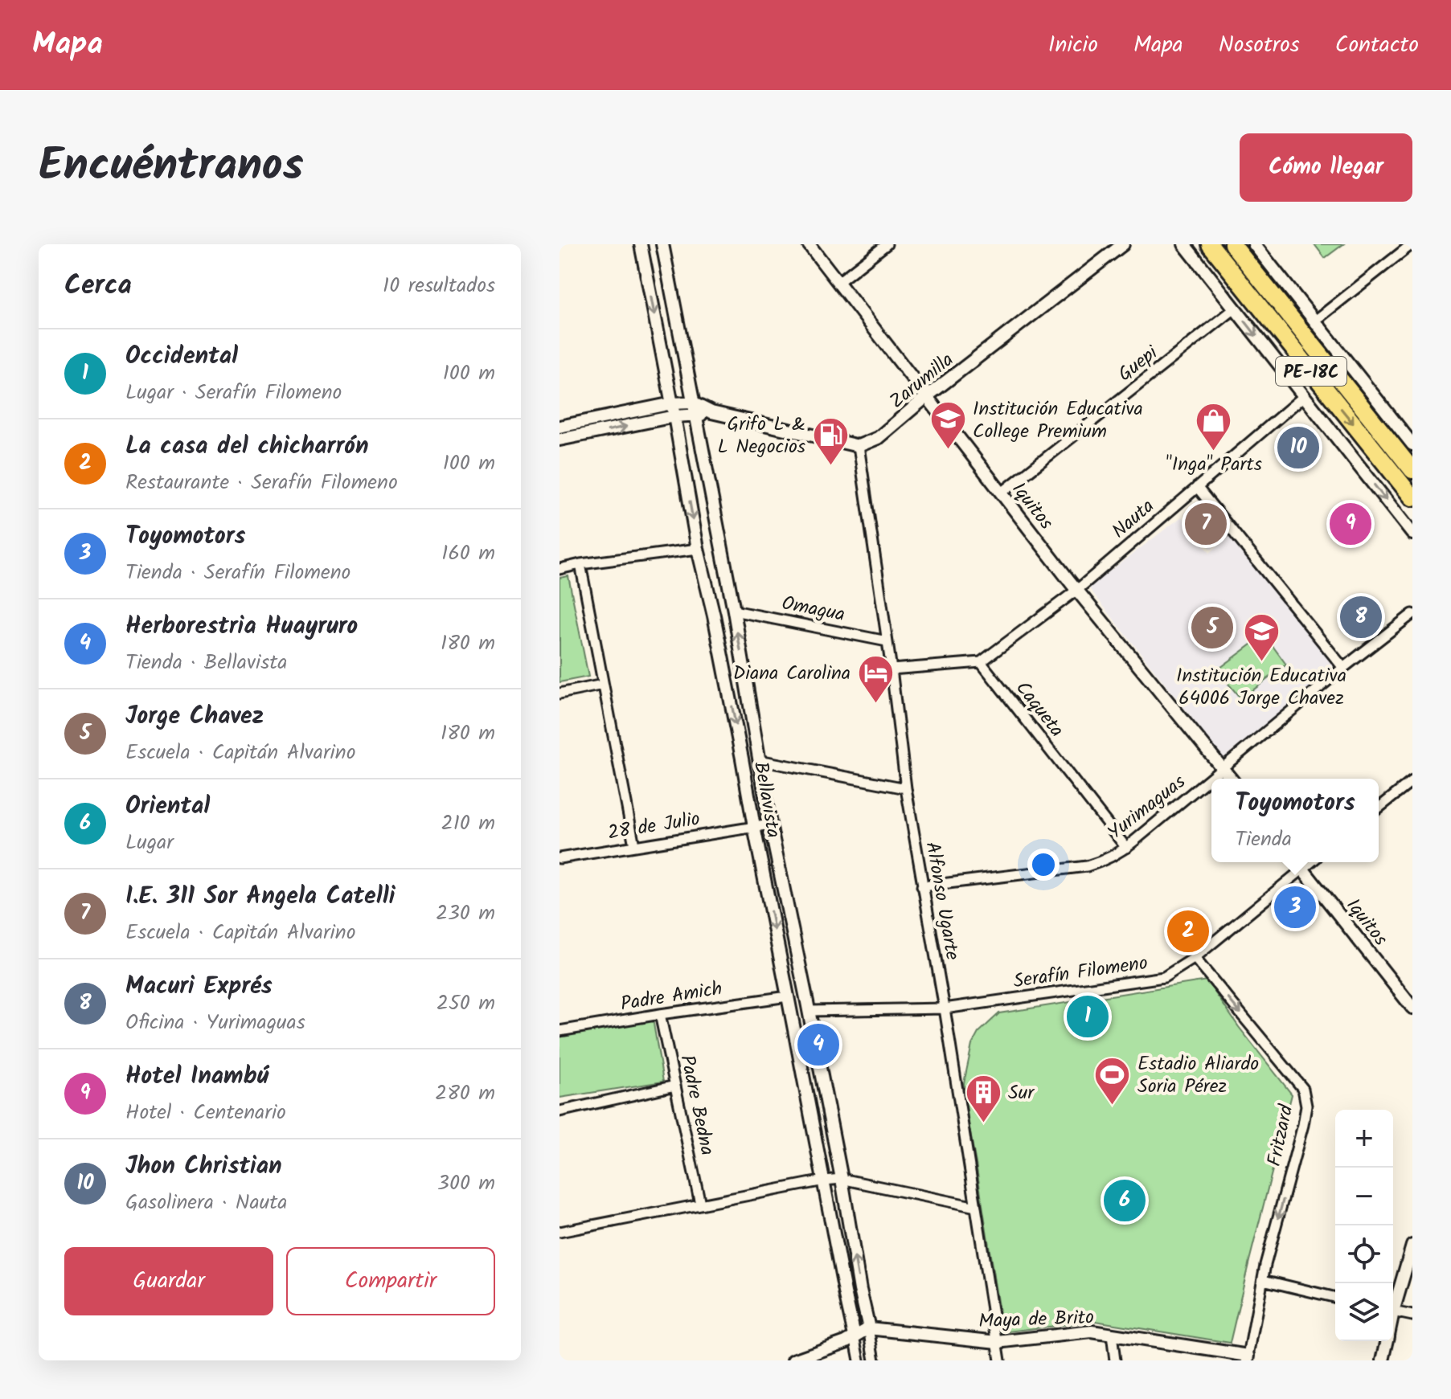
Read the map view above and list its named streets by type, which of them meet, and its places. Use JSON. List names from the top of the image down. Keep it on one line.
{"streets":{"highway":["PE-18C"],"street":["Guepi","Zarumilla","Iquitos","Nauta","Omagua","Caqueta","Bellavista","Yurimaguas","28 de Julio","Alfonso Ugarte","Serafín Filomeno","Padre Amich","Padre Bedna","Fritzard","Maya de Brito"]},"crossings":[["Guepi","Iquitos"],["Zarumilla","Iquitos"],["Zarumilla","Alfonso Ugarte"],["Iquitos","Nauta"],["Iquitos","Yurimaguas"],["Iquitos","Serafín Filomeno"],["Nauta","Caqueta"],["Omagua","Bellavista"],["Omagua","Alfonso Ugarte"],["Caqueta","Yurimaguas"],["Bellavista","28 de Julio"],["Bellavista","Serafín Filomeno"],["Bellavista","Padre Amich"],["Bellavista","Maya de Brito"],["Yurimaguas","Alfonso Ugarte"],["Alfonso Ugarte","Serafín Filomeno"],["Alfonso Ugarte","Maya de Brito"],["Serafín Filomeno","Fritzard"],["Padre Amich","Padre Bedna"],["Fritzard","Maya de Brito"]],"one_way":["Fritzard"],"places":{"school or university":["Institución Educativa College Premium","Institución Educativa 64006 Jorge Chavez"],"shop":["\"Inga\" Parts"],"fuel station":["Grifo L & L Negocios"],"hotel":["Diana Carolina"],"sports":["Estadio Aliardo Soria Pérez"],"building":["Sur"]},"page":{"header":"Mapa","nav":["Inicio","Mapa","Nosotros","Contacto"],"title":"Encuéntranos","buttons":["Cómo llegar",["Guardar","Compartir"]],"heading":["Cerca","10 resultados"],"list":[{"mark":"1","name":"Occidental","note":"Lugar · Serafín Filomeno","value":"100 m"},{"mark":"2","name":"La casa del chicharrón","note":"Restaurante · Serafín Filomeno","value":"100 m"},{"mark":"3","name":"Toyomotors","note":"Tienda · Serafín Filomeno","value":"160 m"},{"mark":"4","name":"Herborestria Huayruro","note":"Tienda · Bellavista","value":"180 m"},{"mark":"5","name":"Jorge Chavez","note":"Escuela · Capitán Alvarino","value":"180 m"},{"mark":"6","name":"Oriental","note":"Lugar","value":"210 m"},{"mark":"7","name":"I.E. 311 Sor Angela Catelli","note":"Escuela · Capitán Alvarino","value":"230 m"},{"mark":"8","name":"Macuri Exprés","note":"Oficina · Yurimaguas","value":"250 m"},{"mark":"9","name":"Hotel Inambú","note":"Hotel · Centenario","value":"280 m"},{"mark":"10","name":"Jhon Christian","note":"Gasolinera · Nauta","value":"300 m"}],"pins":["10","7","9","8","5","3","2","1","4","6"],"popup":["Toyomotors","Tienda"],"map_buttons":["+","−"]}}
